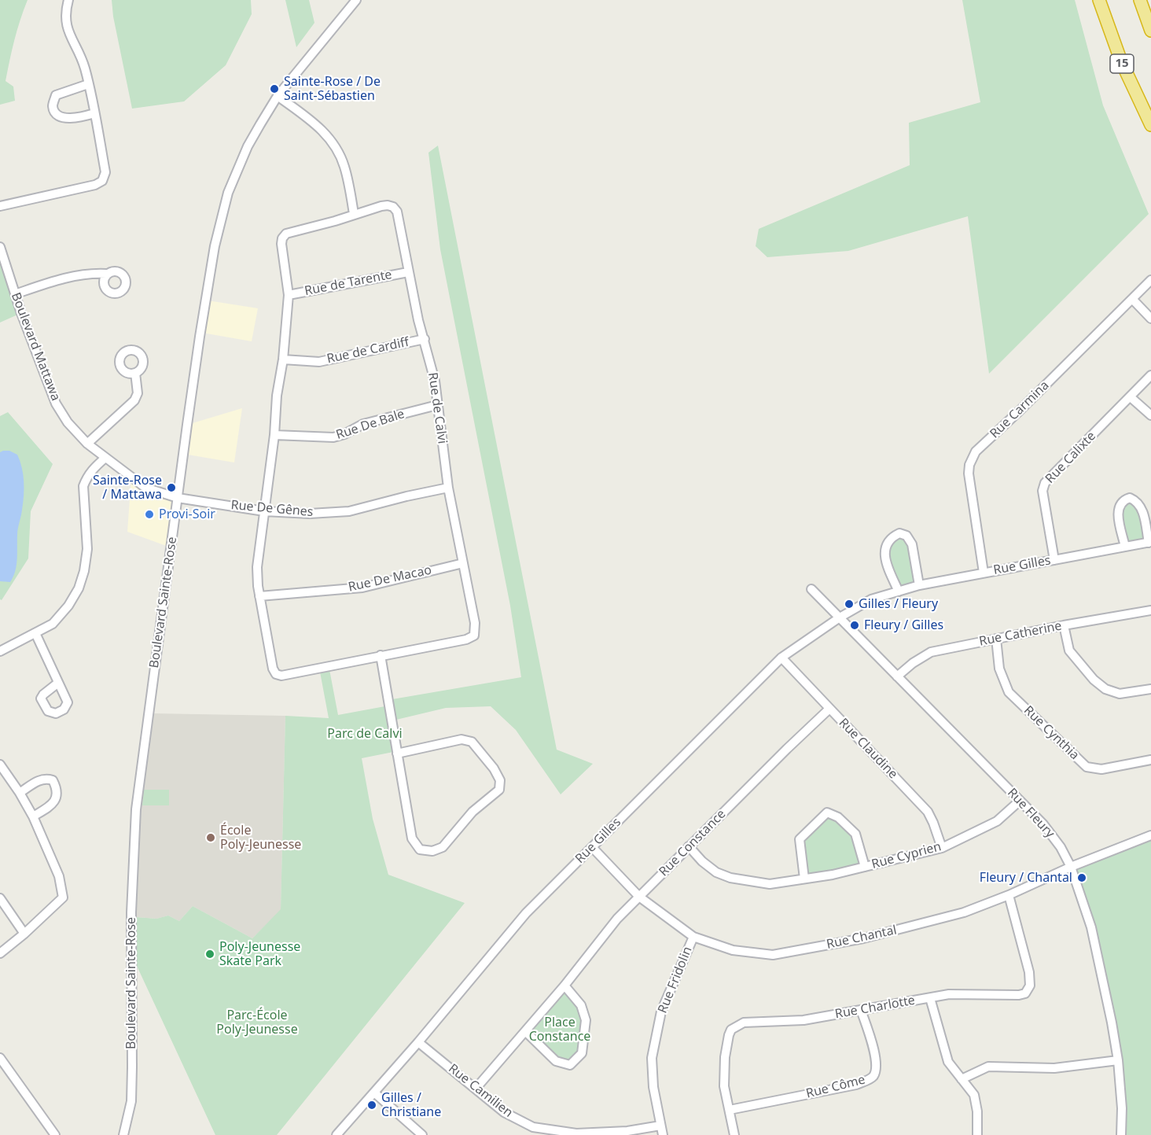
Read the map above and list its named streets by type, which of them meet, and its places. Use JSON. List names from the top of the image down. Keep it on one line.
{"streets":{"highway":["15"],"street":["Rue de Tarente","Boulevard Mattawa","Rue de Cardiff","Rue de Calvi","Rue Carmina","Rue De Bale","Rue Calixte","Rue De Gênes","Rue Gilles","Rue De Macao","Boulevard Sainte-Rose","Rue Catherine","Rue Cynthia","Rue Claudine","Rue Fleury","Rue Constance","Rue Cyprien","Rue Chantal","Rue Fridolin","Rue Charlotte","Rue Côme","Rue Camilien"]},"crossings":[["Rue de Tarente","Rue de Calvi"],["Boulevard Mattawa","Rue De Gênes"],["Boulevard Mattawa","Boulevard Sainte-Rose"],["Rue de Cardiff","Rue de Calvi"],["Rue de Calvi","Rue De Bale"],["Rue de Calvi","Rue De Gênes"],["Rue de Calvi","Rue De Macao"],["Rue Carmina","Rue Gilles"],["Rue Calixte","Rue Gilles"],["Rue De Gênes","Boulevard Sainte-Rose"],["Rue Gilles","Rue Claudine"],["Rue Gilles","Rue Fleury"],["Rue Gilles","Rue Chantal"],["Rue Gilles","Rue Camilien"],["Rue Catherine","Rue Cynthia"],["Rue Catherine","Rue Fleury"],["Rue Claudine","Rue Constance"],["Rue Claudine","Rue Cyprien"],["Rue Fleury","Rue Cyprien"],["Rue Fleury","Rue Chantal"],["Rue Constance","Rue Cyprien"],["Rue Constance","Rue Chantal"],["Rue Constance","Rue Camilien"],["Rue Chantal","Rue Fridolin"],["Rue Chantal","Rue Charlotte"],["Rue Fridolin","Rue Camilien"],["Rue Charlotte","Rue Côme"]],"parks":["Parc de Calvi","Parc-École Poly-Jeunesse","Place Constance"],"places":["Sainte-Rose / De Saint-Sébastien","Sainte-Rose / Mattawa","Provi-Soir","Gilles / Fleury","Fleury / Gilles","École Poly-Jeunesse","Fleury / Chantal","Poly-Jeunesse Skate Park","Gilles / Christiane"]}
